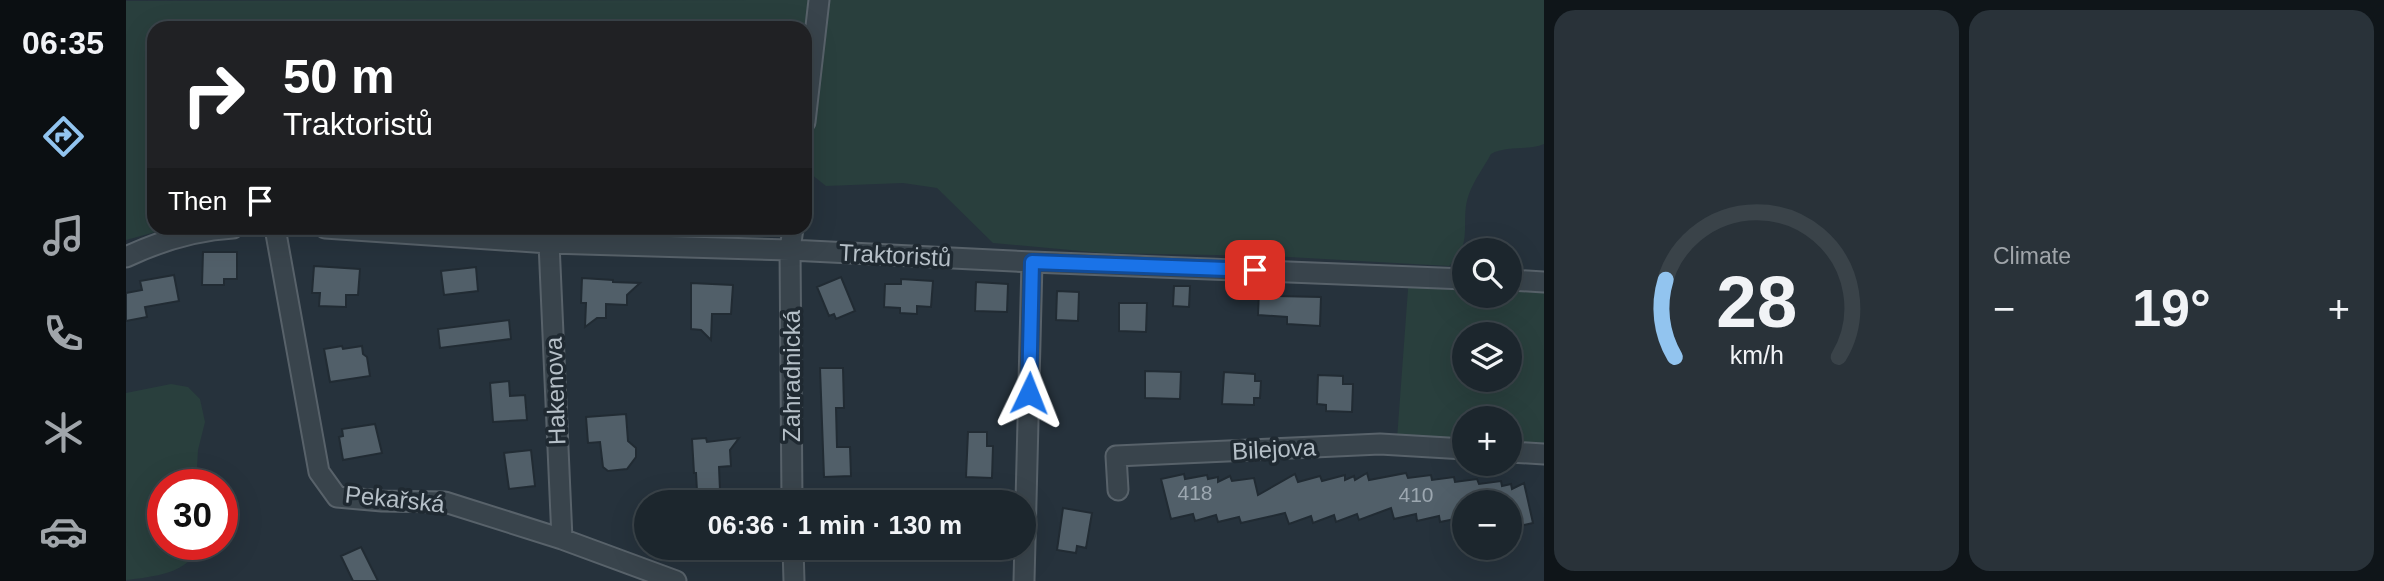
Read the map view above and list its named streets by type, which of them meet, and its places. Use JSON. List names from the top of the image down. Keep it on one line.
{"streets":{"street":["Traktoristů","Zahradnická","Hakenova","Bilejova","Pekařská"]},"crossings":[["Traktoristů","Zahradnická"],["Traktoristů","Hakenova"],["Hakenova","Pekařská"]],"house_numbers":["418","410"],"page":{"tabs":"06:35","tile":"Climate","turn":["50 m","Traktoristů"],"then":"Then","map_buttons":["+","−"],"heat":["−","19°","+"],"limit":"30","trip":"06:36 · 1 min · 130 m","gauge":["28","km/h"]}}
